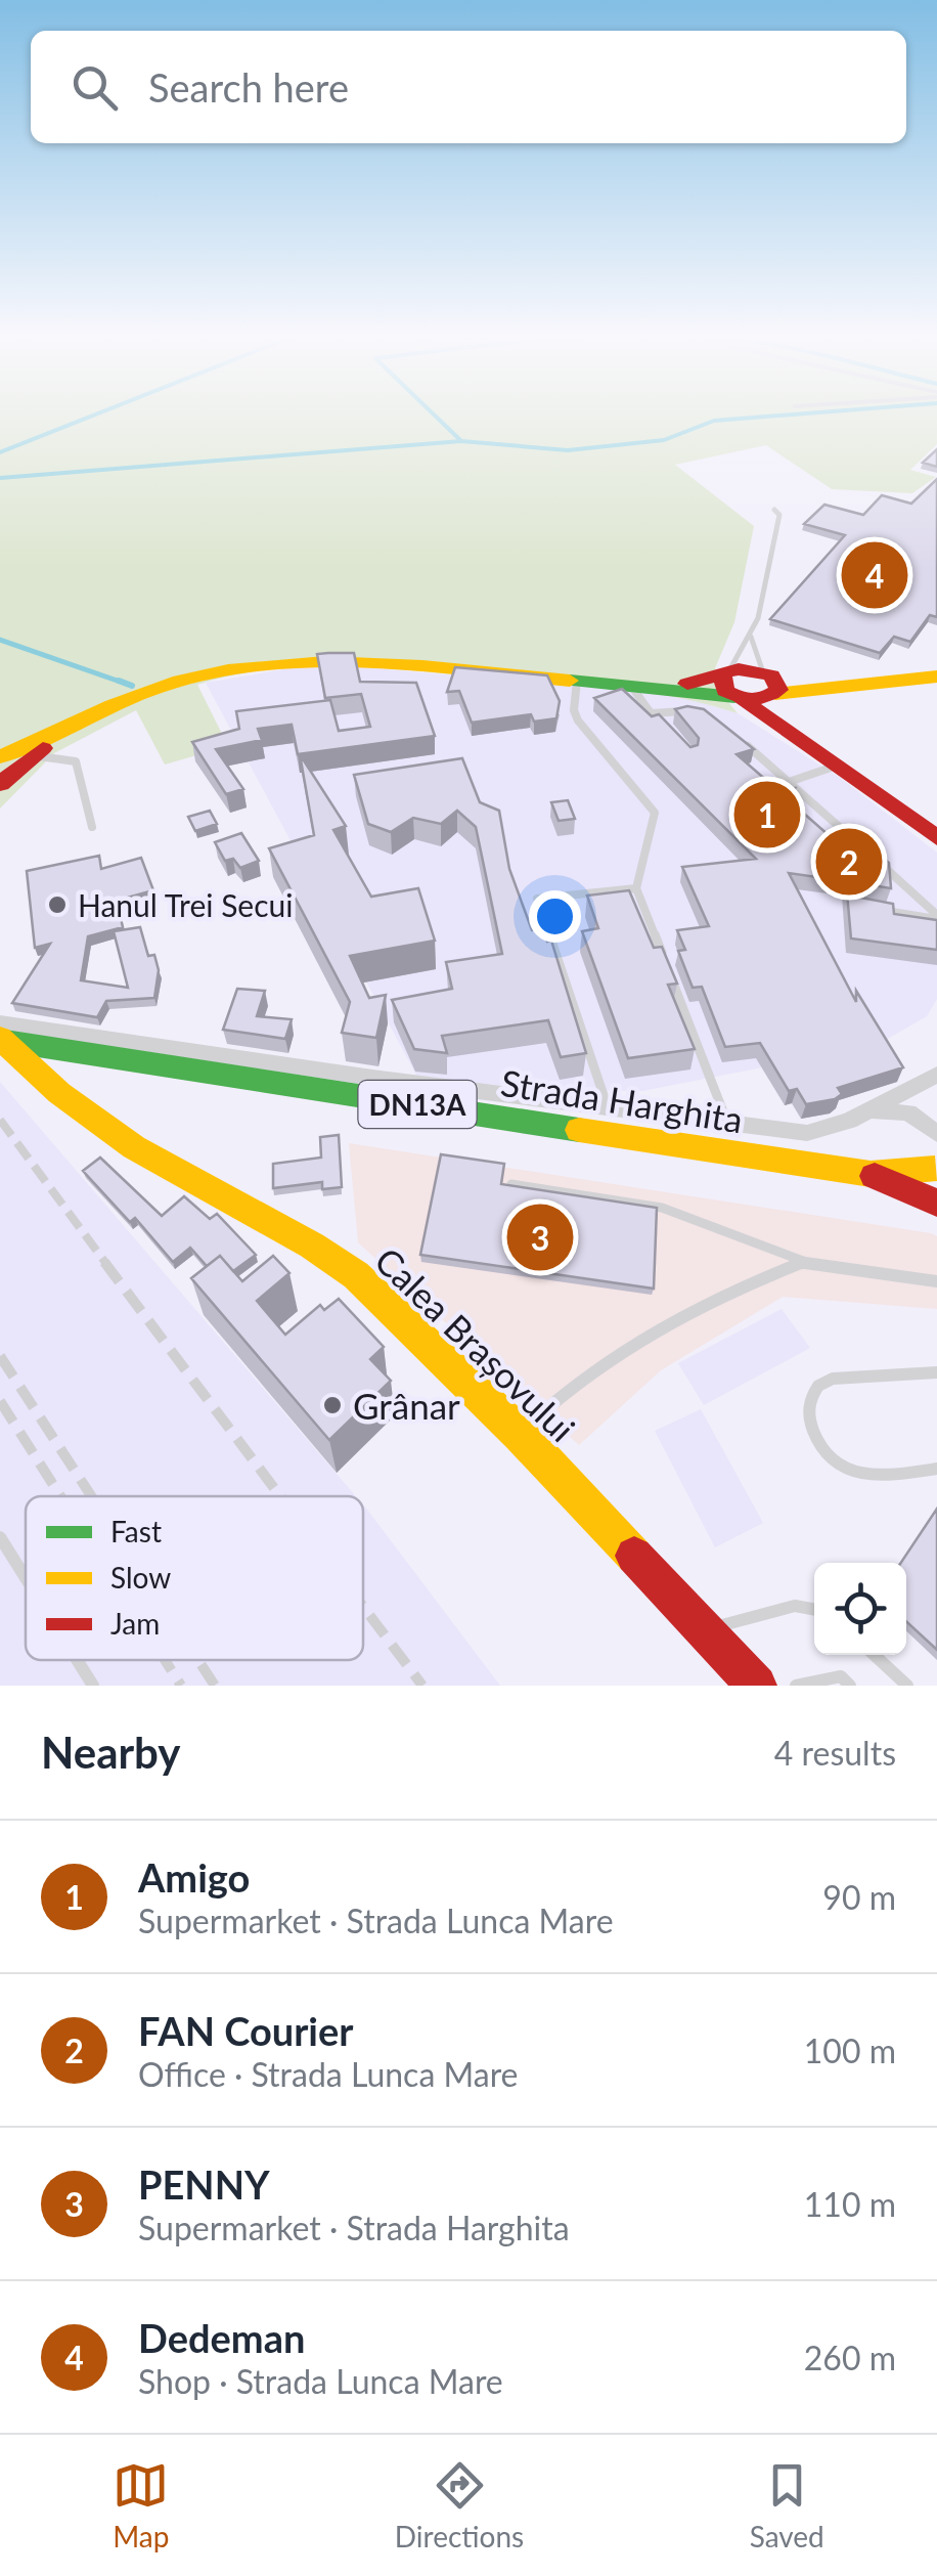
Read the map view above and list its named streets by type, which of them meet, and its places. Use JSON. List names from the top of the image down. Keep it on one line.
{"streets":{"main road":["Strada Harghita","DN13A","Calea Brașovului"]},"crossings":[["Strada Harghita","Calea Brașovului"]],"places":["Hanul Trei Secui","Grânar"],"legend":["Fast","Slow","Jam"],"page":{"search":"Search here","pins":["4","1","2","3"],"heading":["Nearby","4 results"],"list":[{"mark":"1","name":"Amigo","note":"Supermarket · Strada Lunca Mare","value":"90 m"},{"mark":"2","name":"FAN Courier","note":"Office · Strada Lunca Mare","value":"100 m"},{"mark":"3","name":"PENNY","note":"Supermarket · Strada Harghita","value":"110 m"},{"mark":"4","name":"Dedeman","note":"Shop · Strada Lunca Mare","value":"260 m"}],"nav":["Map","Directions","Saved"]}}
